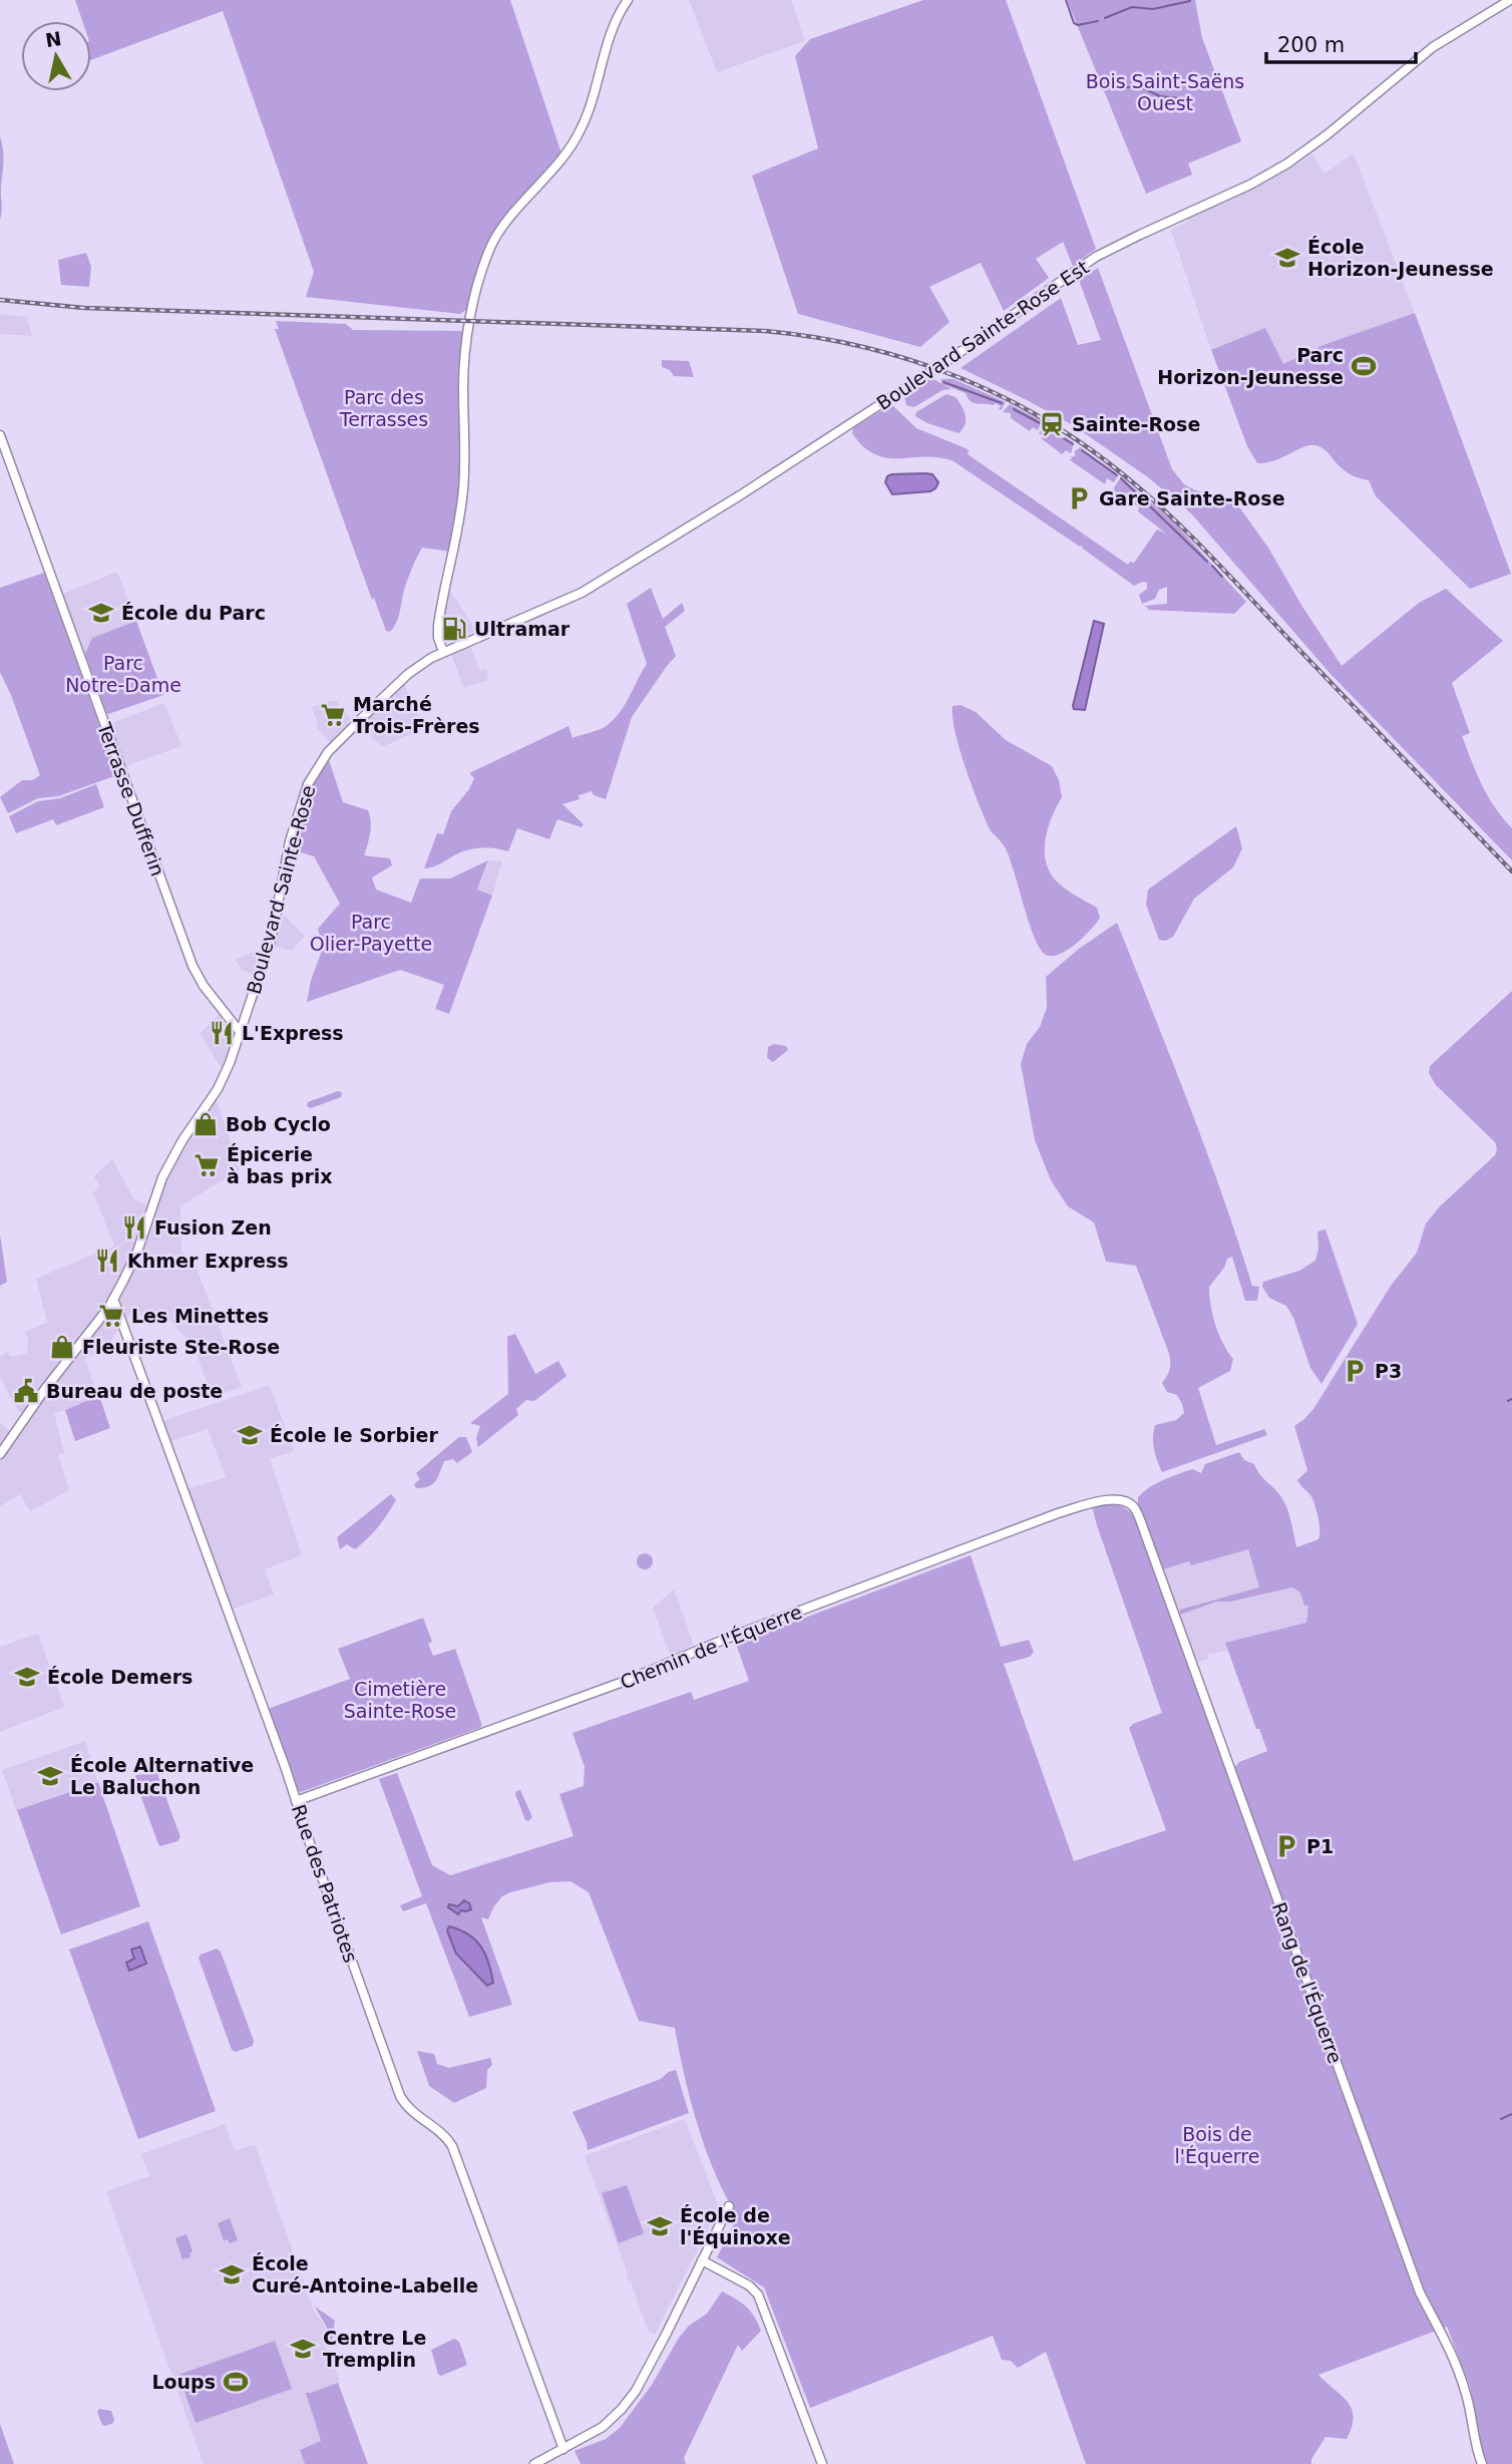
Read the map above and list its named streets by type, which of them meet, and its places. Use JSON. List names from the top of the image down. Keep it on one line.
{"streets":{"street":["Boulevard Sainte-Rose Est","Terrasse Dufferin","Boulevard Sainte-Rose","Chemin de l'Équerre","Rue des Patriotes","Rang de l'Équerre"]},"crossings":[["Boulevard Sainte-Rose Est","Boulevard Sainte-Rose"],["Terrasse Dufferin","Boulevard Sainte-Rose"],["Boulevard Sainte-Rose","Rue des Patriotes"],["Chemin de l'Équerre","Rue des Patriotes"],["Chemin de l'Équerre","Rang de l'Équerre"]],"parks":["Bois Saint-Saëns Ouest","Parc des Terrasses","Parc Notre-Dame","Parc Olier-Payette","Cimetière Sainte-Rose","Bois de l'Équerre"],"places":{"school or university":["École Horizon-Jeunesse","École du Parc","École le Sorbier","École Demers","École Alternative Le Baluchon","École de l'Équinoxe","École Curé-Antoine-Labelle","Centre Le Tremplin"],"sports":["Parc Horizon-Jeunesse","Loups"],"station":["Sainte-Rose"],"parking":["Gare Sainte-Rose","P3","P1"],"fuel station":["Ultramar"],"supermarket":["Marché Trois-Frères","Épicerie à bas prix","Les Minettes"],"restaurant":["L'Express","Fusion Zen","Khmer Express"],"shop":["Bob Cyclo","Fleuriste Ste-Rose"],"public building":["Bureau de poste"]},"scale_bar":"200 m","north":"top"}
